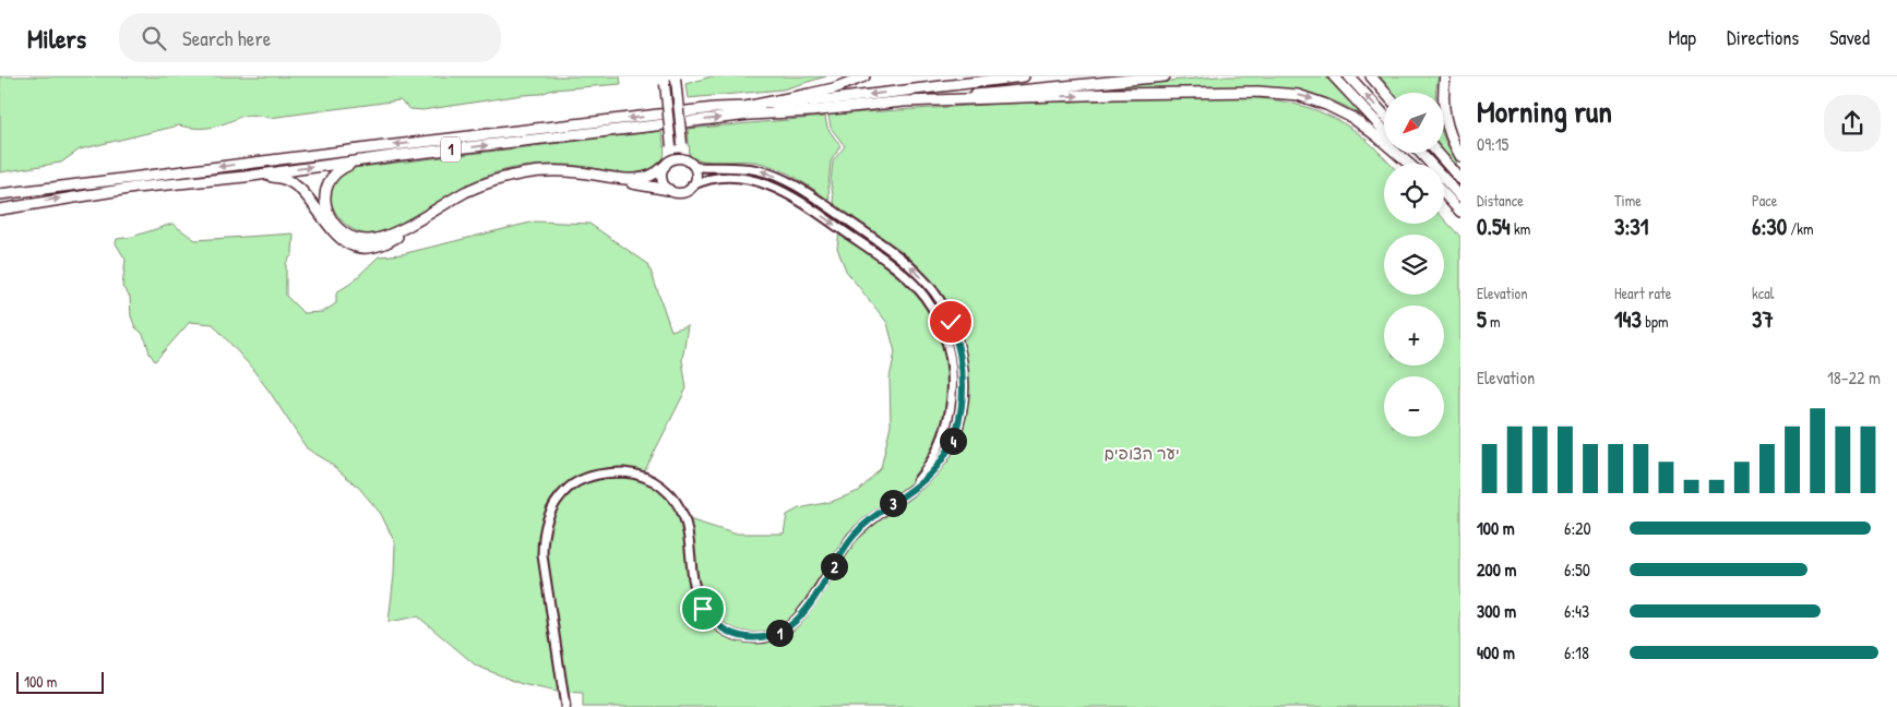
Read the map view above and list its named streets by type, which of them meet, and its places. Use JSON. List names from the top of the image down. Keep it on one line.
{"streets":{"main road":["1"]},"parks":["יער הצופים"],"scale_bar":"100 m","north":"bottom left","page":{"header":"Milers","search":"Search here","nav":["Map","Directions","Saved"],"heading":["Morning run","09:15"],"map_buttons":["+","−"],"stats":[["Distance","0.54 km"],["Time","3:31"],["Pace","6:30 /km"],["Elevation","5 m"],["Heart rate","143 bpm"],["kcal","37"]],"chart":["Elevation","18–22 m"],"pins":["4","3","2","1"],"list":[{"name":"100 m","note":"6:20"},{"name":"200 m","note":"6:50"},{"name":"300 m","note":"6:43"},{"name":"400 m","note":"6:18"}],"scale":"100 m"}}
